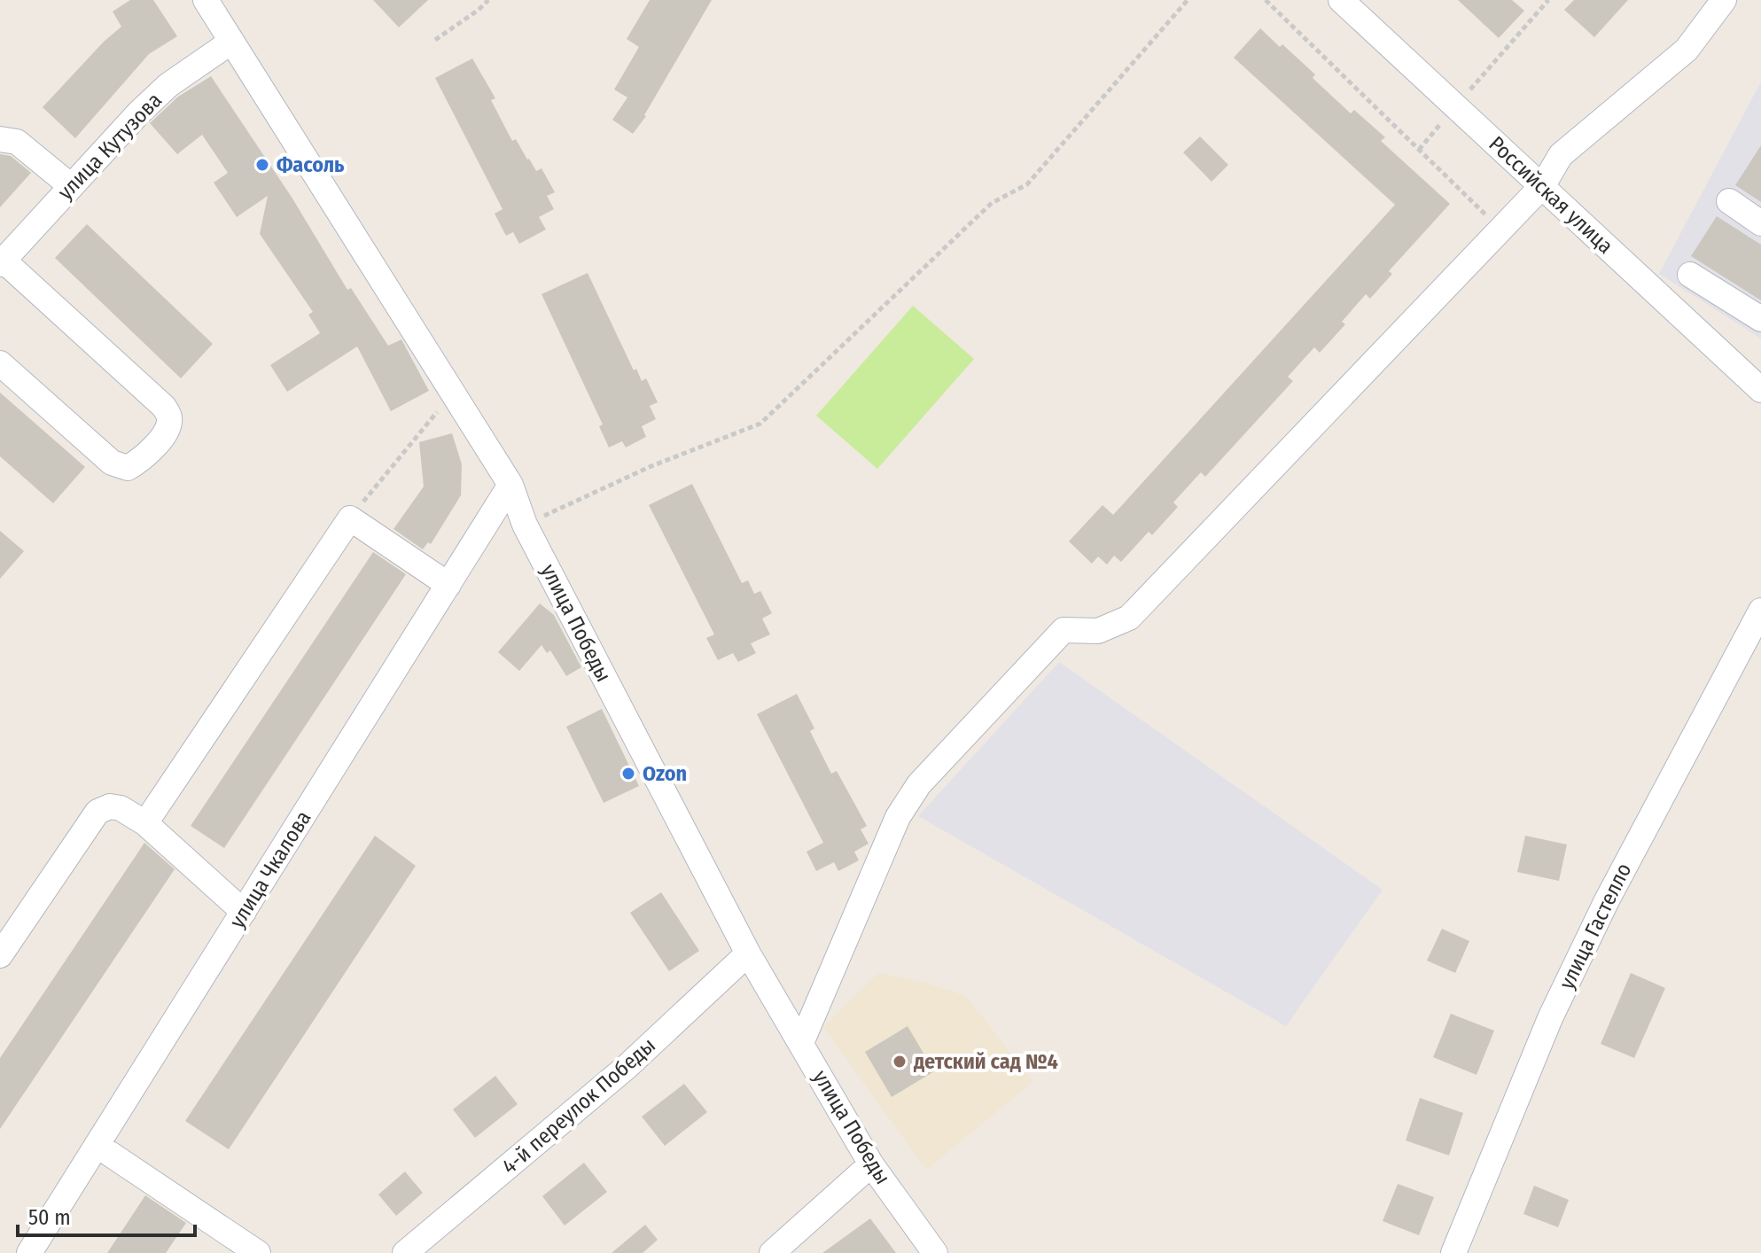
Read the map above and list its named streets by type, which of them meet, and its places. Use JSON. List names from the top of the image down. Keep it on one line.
{"streets":{"street":["улица Кутузова","Российская улица","улица Победы","улица Чкалова","улица Гастелло","4-й переулок Победы"]},"crossings":[["улица Кутузова","улица Победы"],["улица Победы","улица Чкалова"],["улица Победы","4-й переулок Победы"]],"places":["Фасоль","Ozon","детский сад №4"],"scale_bar":"50 m"}
